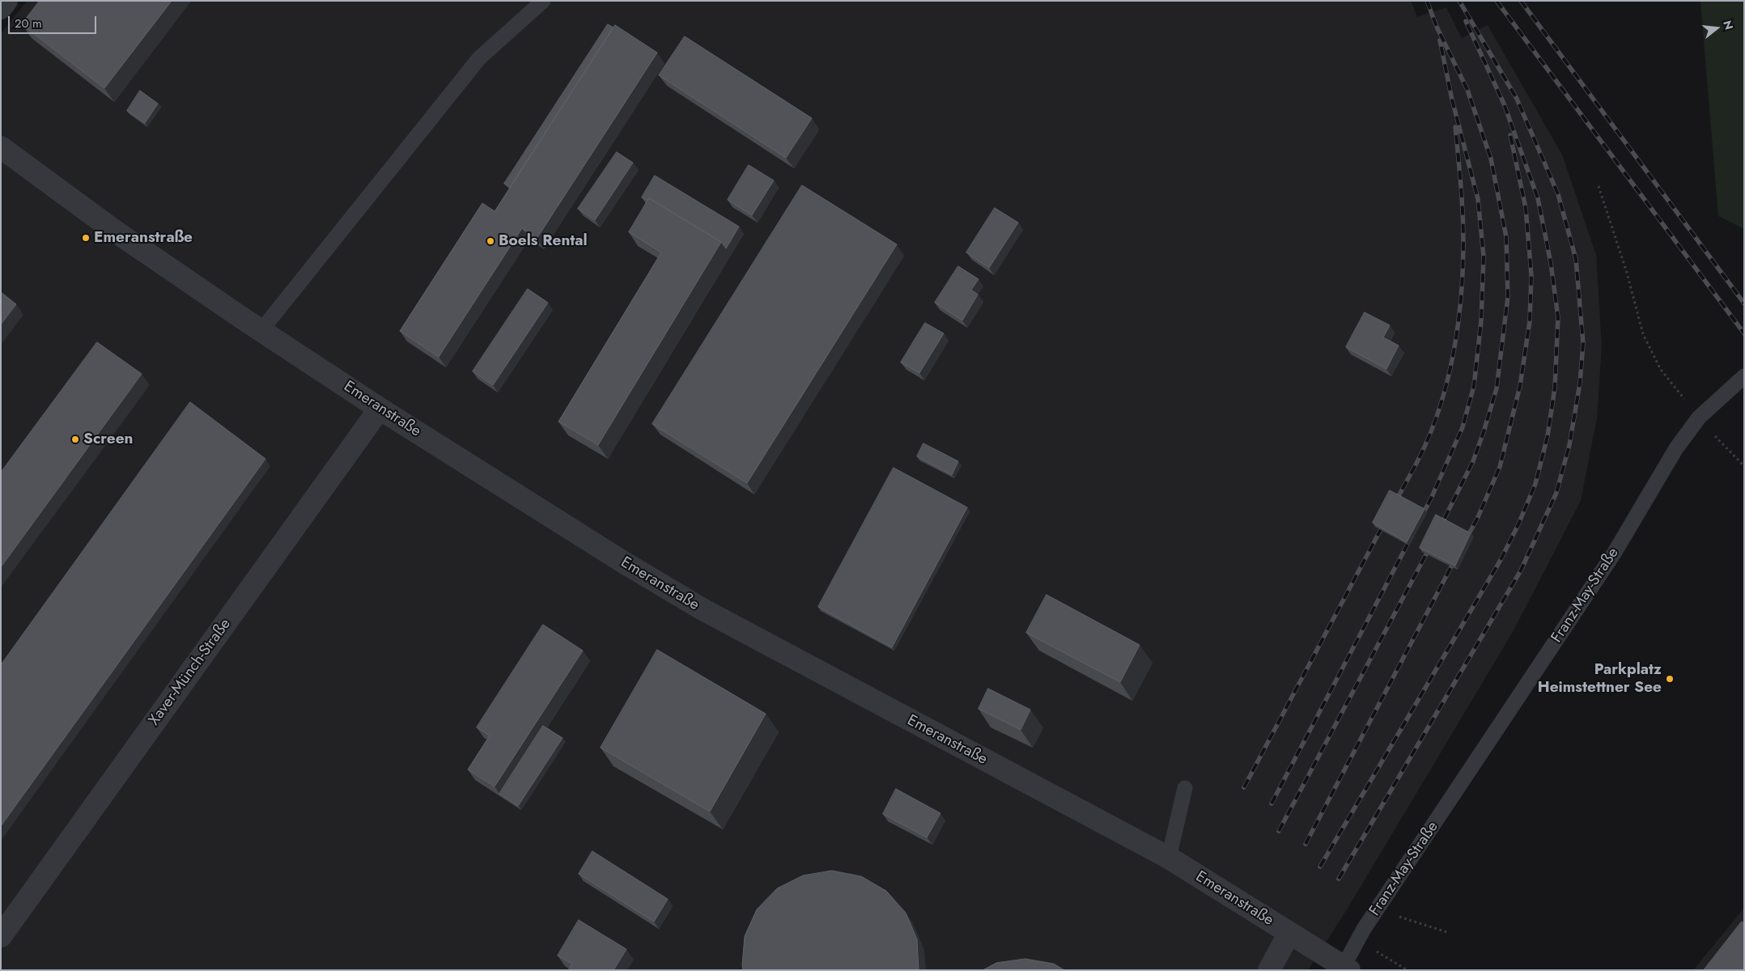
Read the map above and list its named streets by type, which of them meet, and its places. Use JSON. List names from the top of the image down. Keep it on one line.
{"streets":{"street":["Emeranstraße","Xaver-Münch-Straße"],"lane":["Franz-May-Straße"]},"crossings":[["Emeranstraße","Franz-May-Straße"],["Emeranstraße","Xaver-Münch-Straße"]],"places":["Emeranstraße","Boels Rental","Screen","Parkplatz Heimstettner See"],"scale_bar":"20 m","north":"right"}
